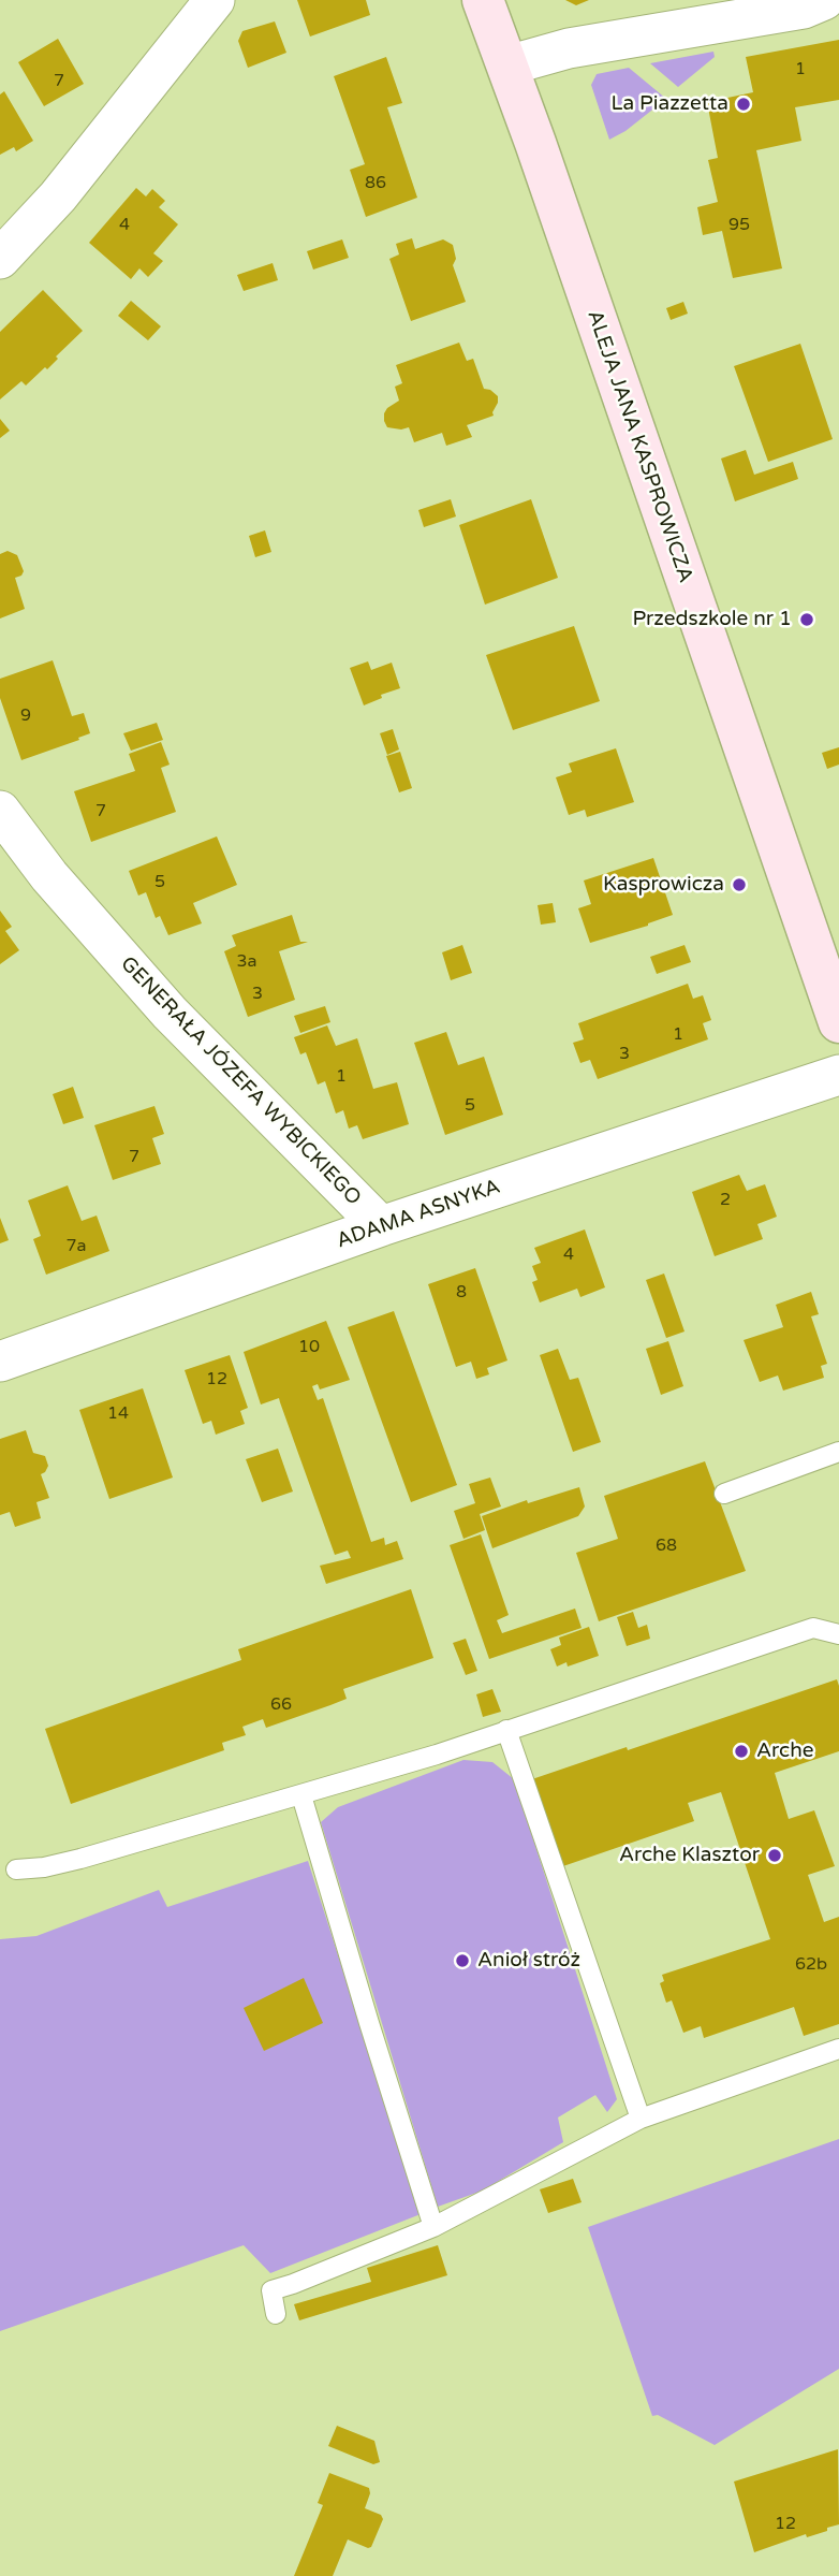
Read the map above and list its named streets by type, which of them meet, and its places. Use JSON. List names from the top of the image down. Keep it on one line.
{"streets":{"street":["ALEJA JANA KASPROWICZA","GENERAŁA JÓZEFA WYBICKIEGO","ADAMA ASNYKA"]},"crossings":[["GENERAŁA JÓZEFA WYBICKIEGO","ADAMA ASNYKA"]],"places":["La Piazzetta","Przedszkole nr 1","Kasprowicza","Arche","Arche Klasztor","Anioł stróż"],"house_numbers":["1","7","86","4","95","9","7","5","3a","3","1","3","1","5","7","2","7a","4","8","10","12","14","68","66","62b","12"]}
